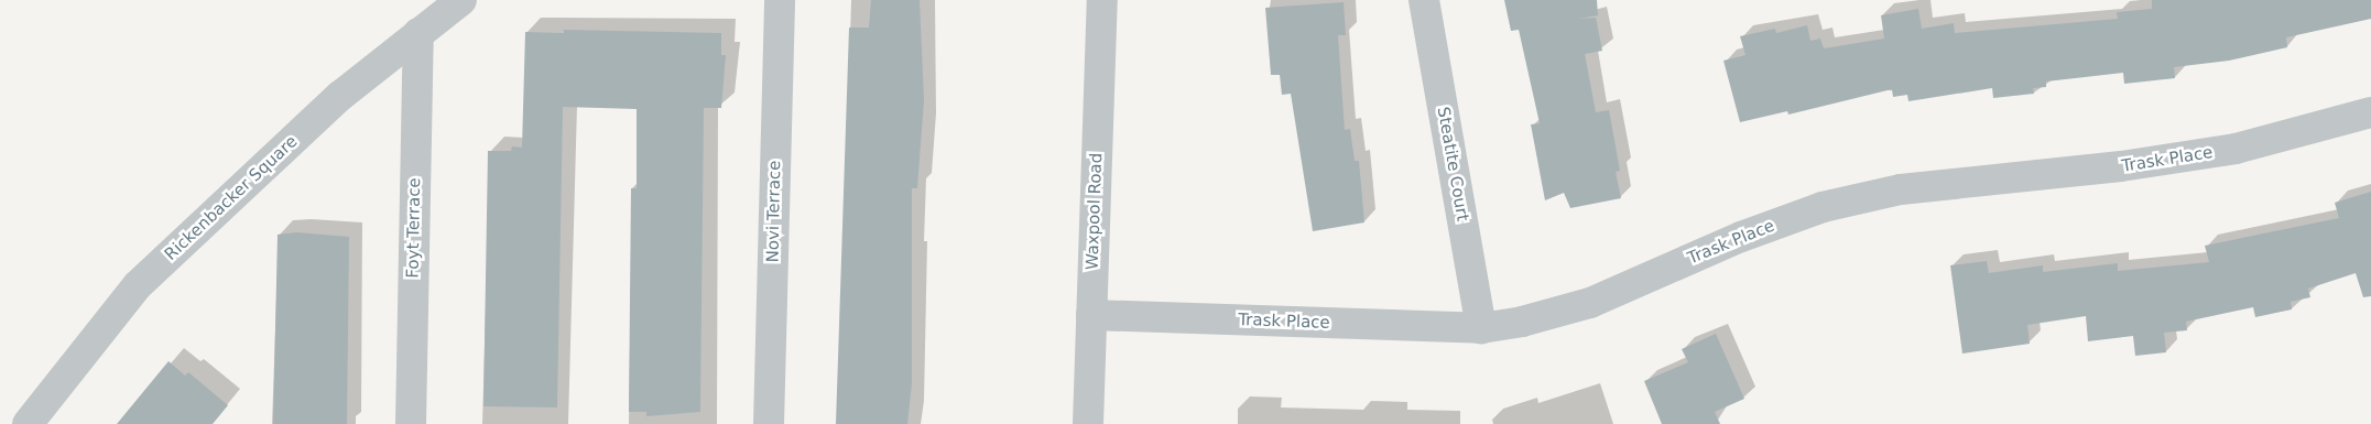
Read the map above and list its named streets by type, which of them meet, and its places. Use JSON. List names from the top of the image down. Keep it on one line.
{"streets":{"street":["Trask Place","Steatite Court","Rickenbacker Square","Novi Terrace","Waxpool Road","Foyt Terrace"]},"crossings":[["Trask Place","Steatite Court"],["Trask Place","Waxpool Road"],["Rickenbacker Square","Foyt Terrace"]]}
